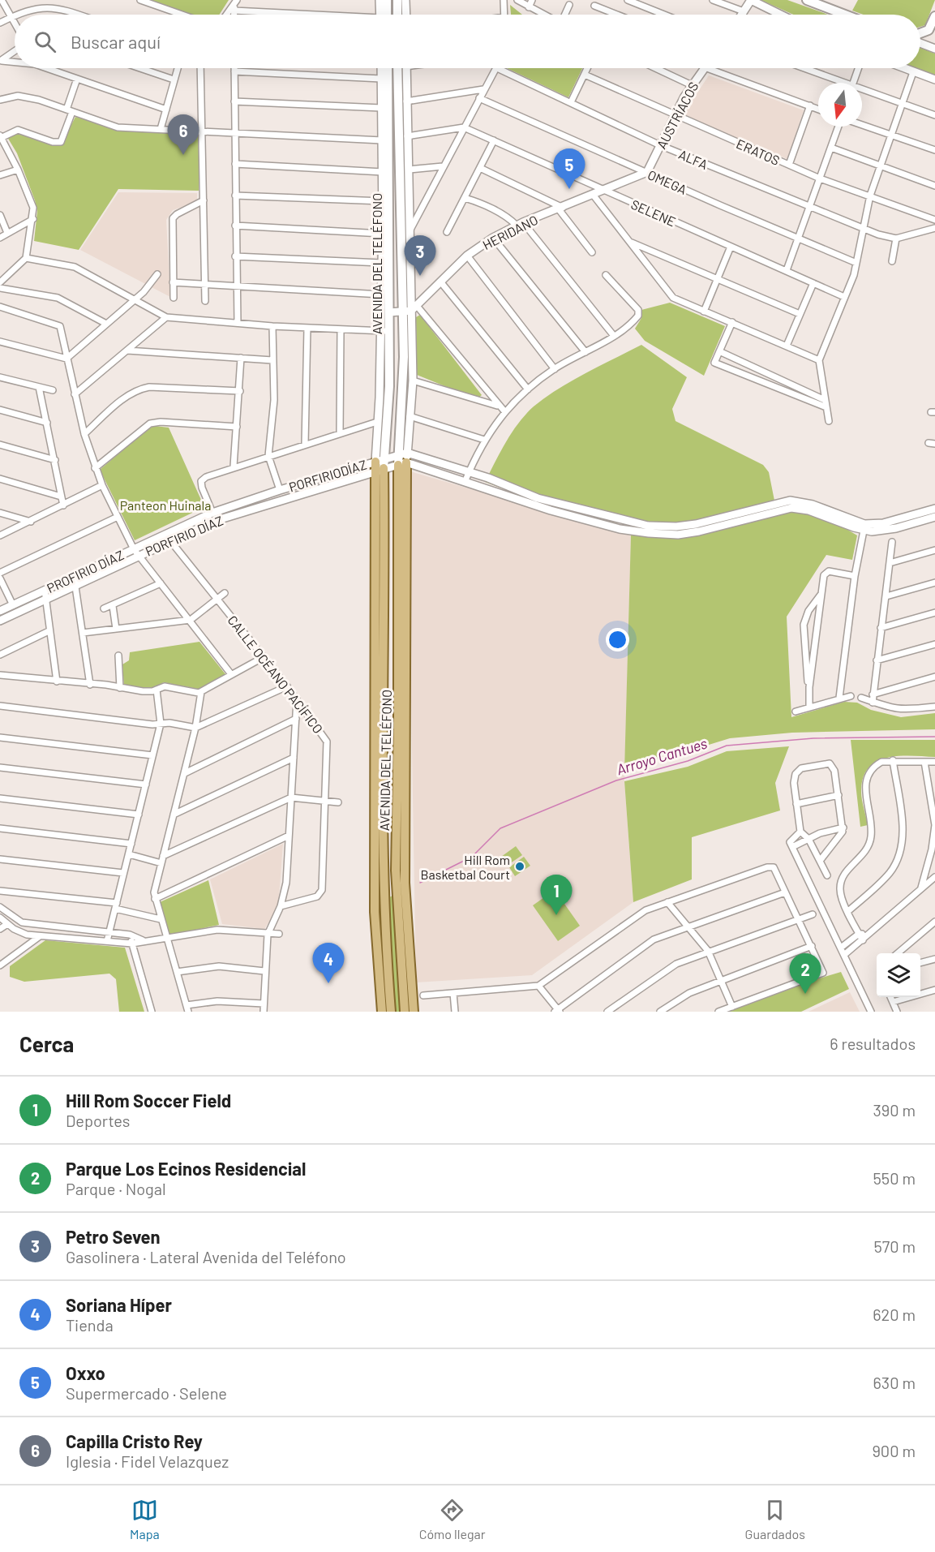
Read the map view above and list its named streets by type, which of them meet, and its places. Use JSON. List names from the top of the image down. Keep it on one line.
{"streets":{"main road":["AVENIDA DEL TELÉFONO"],"street":["AUSTRÍACOS","ERATOS","ALFA","OMEGA","SELENE","HERIDANO","PORFIRIODÍAZ","PORFIRIO DÍAZ","PROFIRIO DÍAZ","CALLE OCÉANO PACÍFICO"]},"crossings":[["AUSTRÍACOS","ERATOS"],["AUSTRÍACOS","ALFA"],["AUSTRÍACOS","OMEGA"],["AUSTRÍACOS","HERIDANO"],["OMEGA","HERIDANO"],["SELENE","HERIDANO"],["HERIDANO","AVENIDA DEL TELÉFONO"],["AVENIDA DEL TELÉFONO","PORFIRIODÍAZ"],["AVENIDA DEL TELÉFONO","PORFIRIO DÍAZ"],["PORFIRIODÍAZ","PORFIRIO DÍAZ"],["PORFIRIODÍAZ","PROFIRIO DÍAZ"],["PORFIRIO DÍAZ","PROFIRIO DÍAZ"],["PORFIRIO DÍAZ","CALLE OCÉANO PACÍFICO"],["PROFIRIO DÍAZ","CALLE OCÉANO PACÍFICO"]],"water":["Arroyo Cantues"],"parks":["Panteon Huinala"],"places":["Hill Rom Basketbal Court"],"north":"bottom","page":{"search":"Buscar aquí","pins":["6","5","3","1","4","2"],"heading":["Cerca","6 resultados"],"list":[{"mark":"1","name":"Hill Rom Soccer Field","note":"Deportes","value":"390 m"},{"mark":"2","name":"Parque Los Ecinos Residencial","note":"Parque · Nogal","value":"550 m"},{"mark":"3","name":"Petro Seven","note":"Gasolinera · Lateral Avenida del Teléfono","value":"570 m"},{"mark":"4","name":"Soriana Híper","note":"Tienda","value":"620 m"},{"mark":"5","name":"Oxxo","note":"Supermercado · Selene","value":"630 m"},{"mark":"6","name":"Capilla Cristo Rey","note":"Iglesia · Fidel Velazquez","value":"900 m"}],"nav":["Mapa","Cómo llegar","Guardados"]}}
